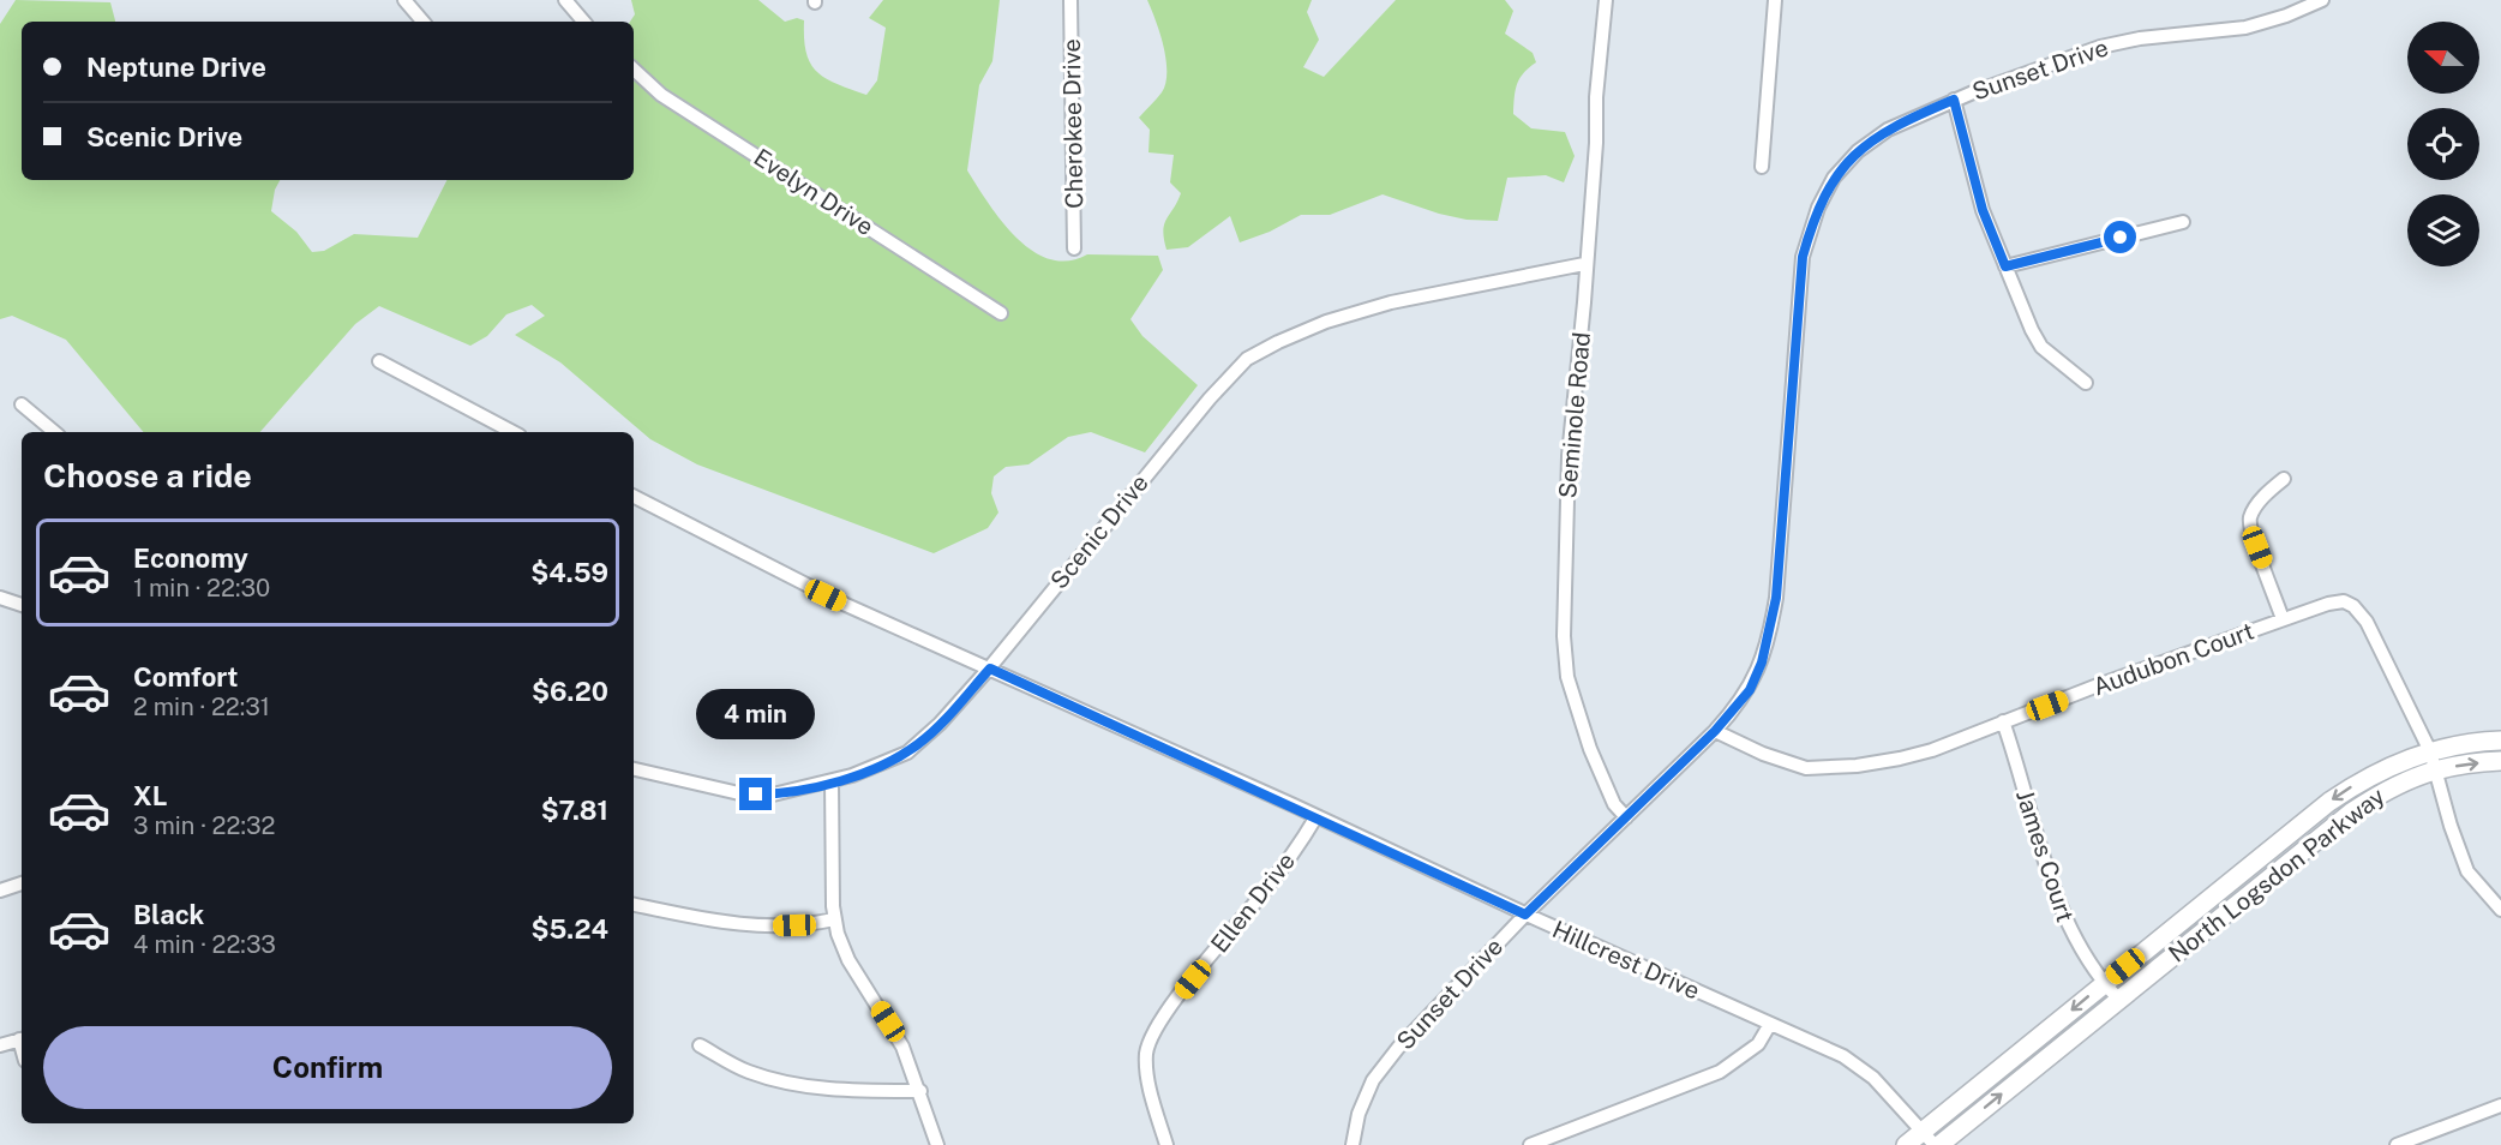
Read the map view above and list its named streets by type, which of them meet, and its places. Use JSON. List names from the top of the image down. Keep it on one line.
{"streets":{"main road":["North Logsdon Parkway"],"street":["Sunset Drive","Cherokee Drive","Evelyn Drive","Seminole Road","Scenic Drive","Audubon Court","James Court","Ellen Drive","Hillcrest Drive"]},"crossings":[["Sunset Drive","Seminole Road"],["Sunset Drive","Audubon Court"],["Sunset Drive","Hillcrest Drive"],["Seminole Road","Scenic Drive"],["Scenic Drive","Hillcrest Drive"],["Audubon Court","James Court"],["Audubon Court","North Logsdon Parkway"],["James Court","North Logsdon Parkway"],["North Logsdon Parkway","Hillcrest Drive"],["Ellen Drive","Hillcrest Drive"]],"north":"left","page":{"banner":["Neptune Drive","Scenic Drive"],"heading":"Choose a ride","list":[{"name":"Economy","note":"1 min · 22:30","value":"$4.59"},{"name":"Comfort","note":"2 min · 22:31","value":"$6.20"},{"name":"XL","note":"3 min · 22:32","value":"$7.81"},{"name":"Black","note":"4 min · 22:33","value":"$5.24"}],"bubble":"4 min","buttons":"Confirm"}}
